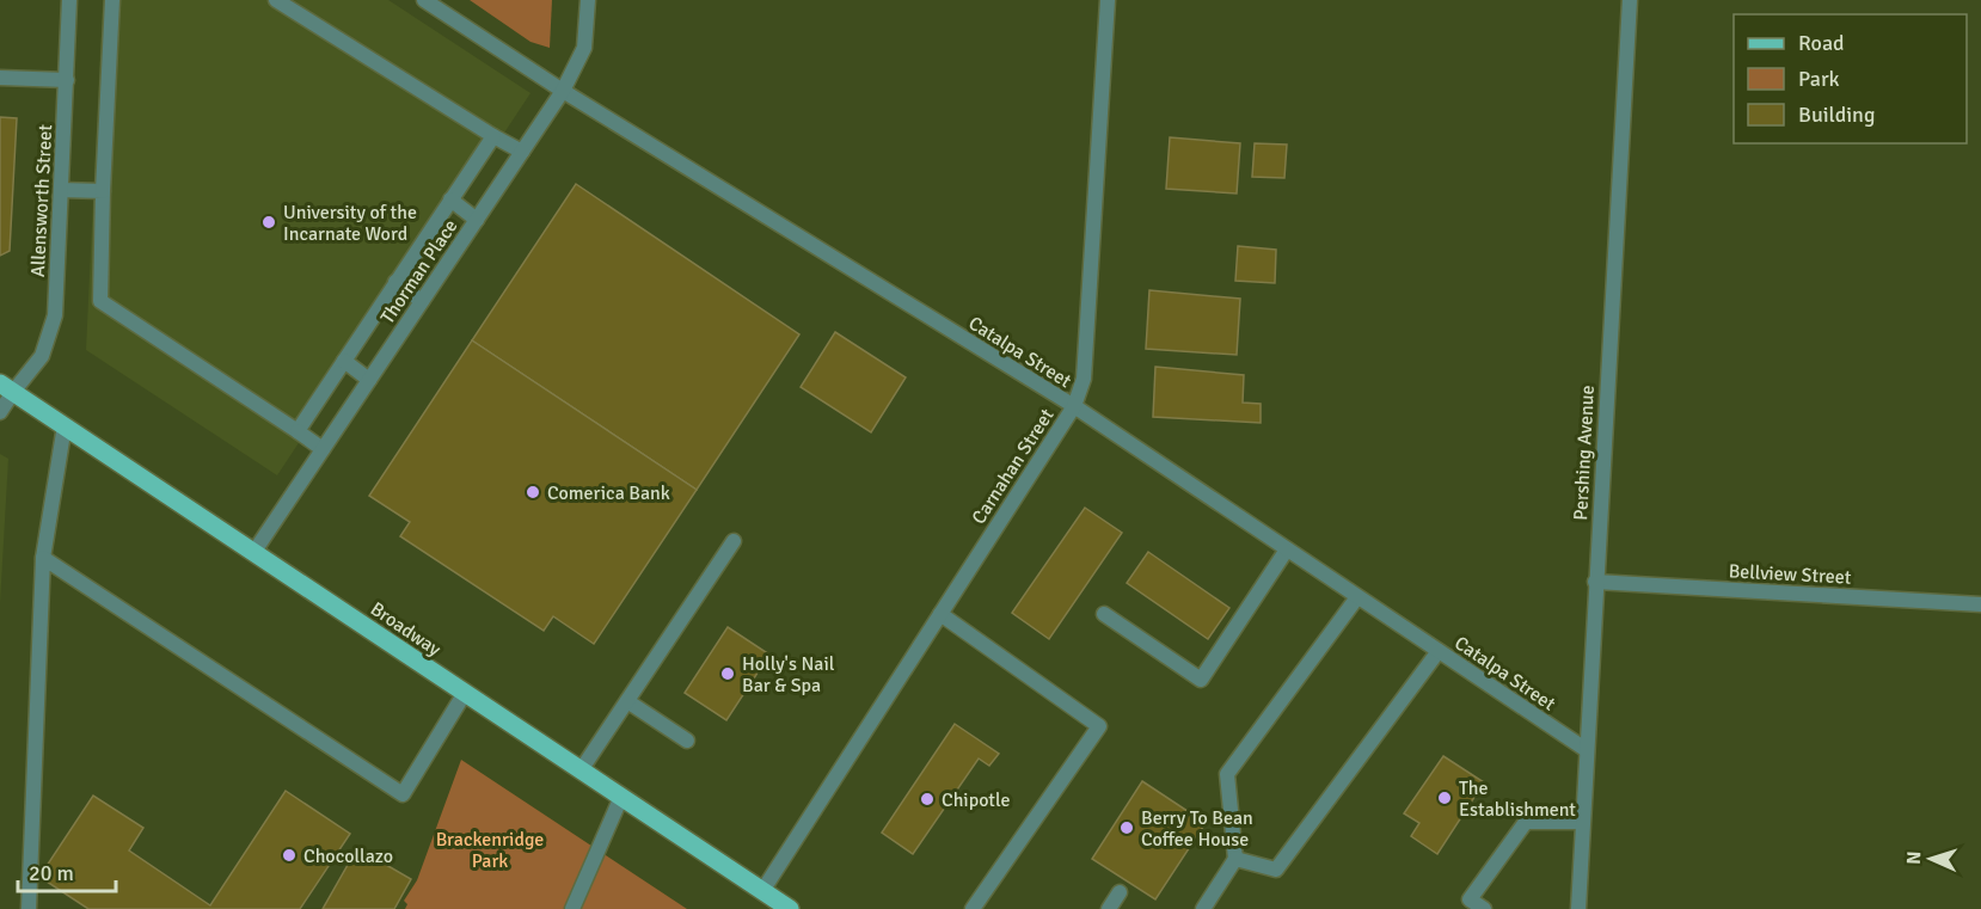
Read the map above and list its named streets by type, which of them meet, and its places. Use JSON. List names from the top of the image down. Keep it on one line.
{"streets":{"main road":["Broadway"],"street":["Allensworth Street","Thorman Place","Catalpa Street","Pershing Avenue","Carnahan Street","Bellview Street"]},"crossings":[["Allensworth Street","Broadway"],["Thorman Place","Catalpa Street"],["Thorman Place","Broadway"],["Catalpa Street","Pershing Avenue"],["Catalpa Street","Carnahan Street"],["Pershing Avenue","Bellview Street"],["Carnahan Street","Broadway"]],"parks":["Brackenridge Park"],"places":["University of the Incarnate Word","Comerica Bank","Holly's Nail Bar & Spa","The Establishment","Chipotle","Berry To Bean Coffee House","Chocollazo"],"legend":["Road","Park","Building"],"scale_bar":"20 m","north":"left"}
